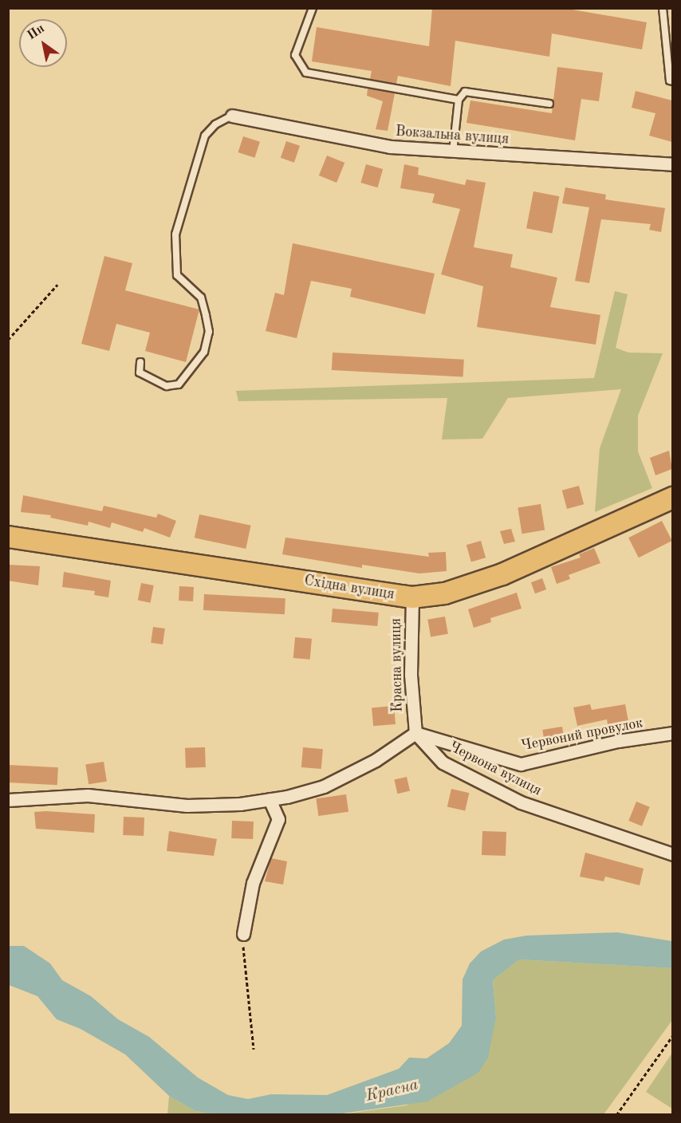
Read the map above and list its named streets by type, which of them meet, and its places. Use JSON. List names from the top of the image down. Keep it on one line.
{"streets":{"main road":["Східна вулиця"],"street":["Вокзальна вулиця","Красна вулиця","Червоний провулок","Червона вулиця"]},"crossings":[["Східна вулиця","Красна вулиця"],["Красна вулиця","Червоний провулок"],["Красна вулиця","Червона вулиця"],["Червоний провулок","Червона вулиця"]],"water":["Красна"],"north":"top left"}
